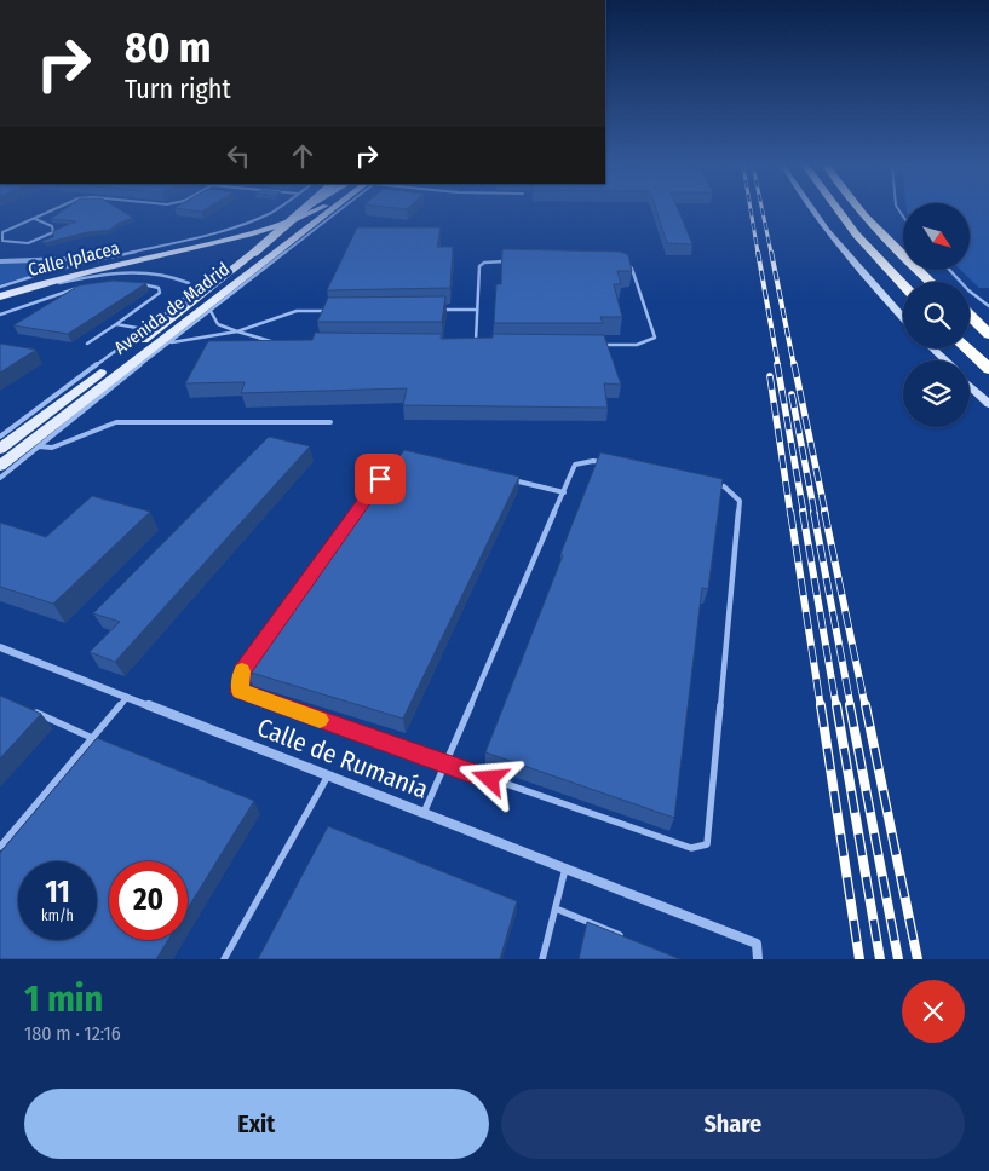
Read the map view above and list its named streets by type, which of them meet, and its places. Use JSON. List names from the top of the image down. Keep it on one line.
{"streets":{"main road":["Calle Iplacea","Avenida de Madrid"],"street":["Calle de Rumanía"]},"north":"bottom right","page":{"turn":["80 m","Turn right"],"speed":"11 km/h","limit":"20","heading":["1 min","180 m · 12:16"],"buttons":["Exit","Share"]}}
